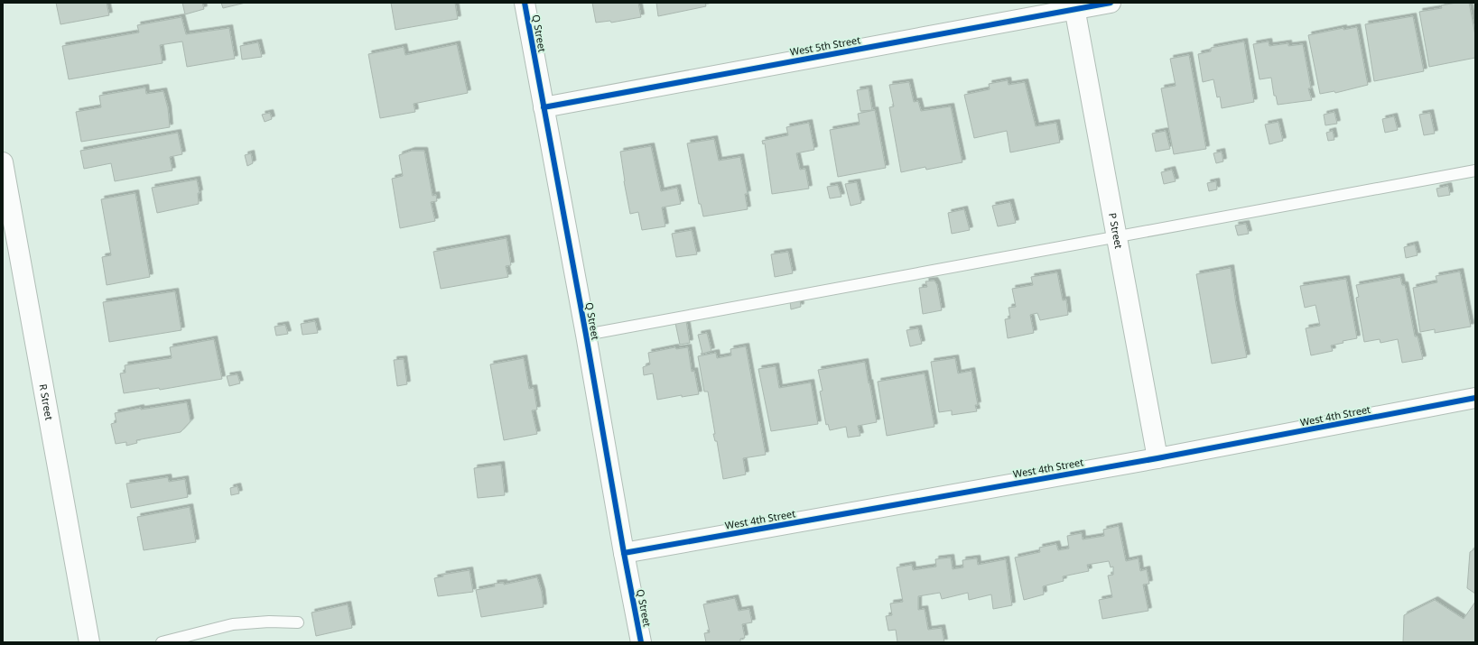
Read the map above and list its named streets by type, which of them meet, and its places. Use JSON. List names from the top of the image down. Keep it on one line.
{"streets":{"street":["Q Street","West 5th Street","P Street","R Street","West 4th Street"]},"crossings":[["Q Street","West 5th Street"],["Q Street","West 4th Street"],["West 5th Street","P Street"],["P Street","West 4th Street"]]}
